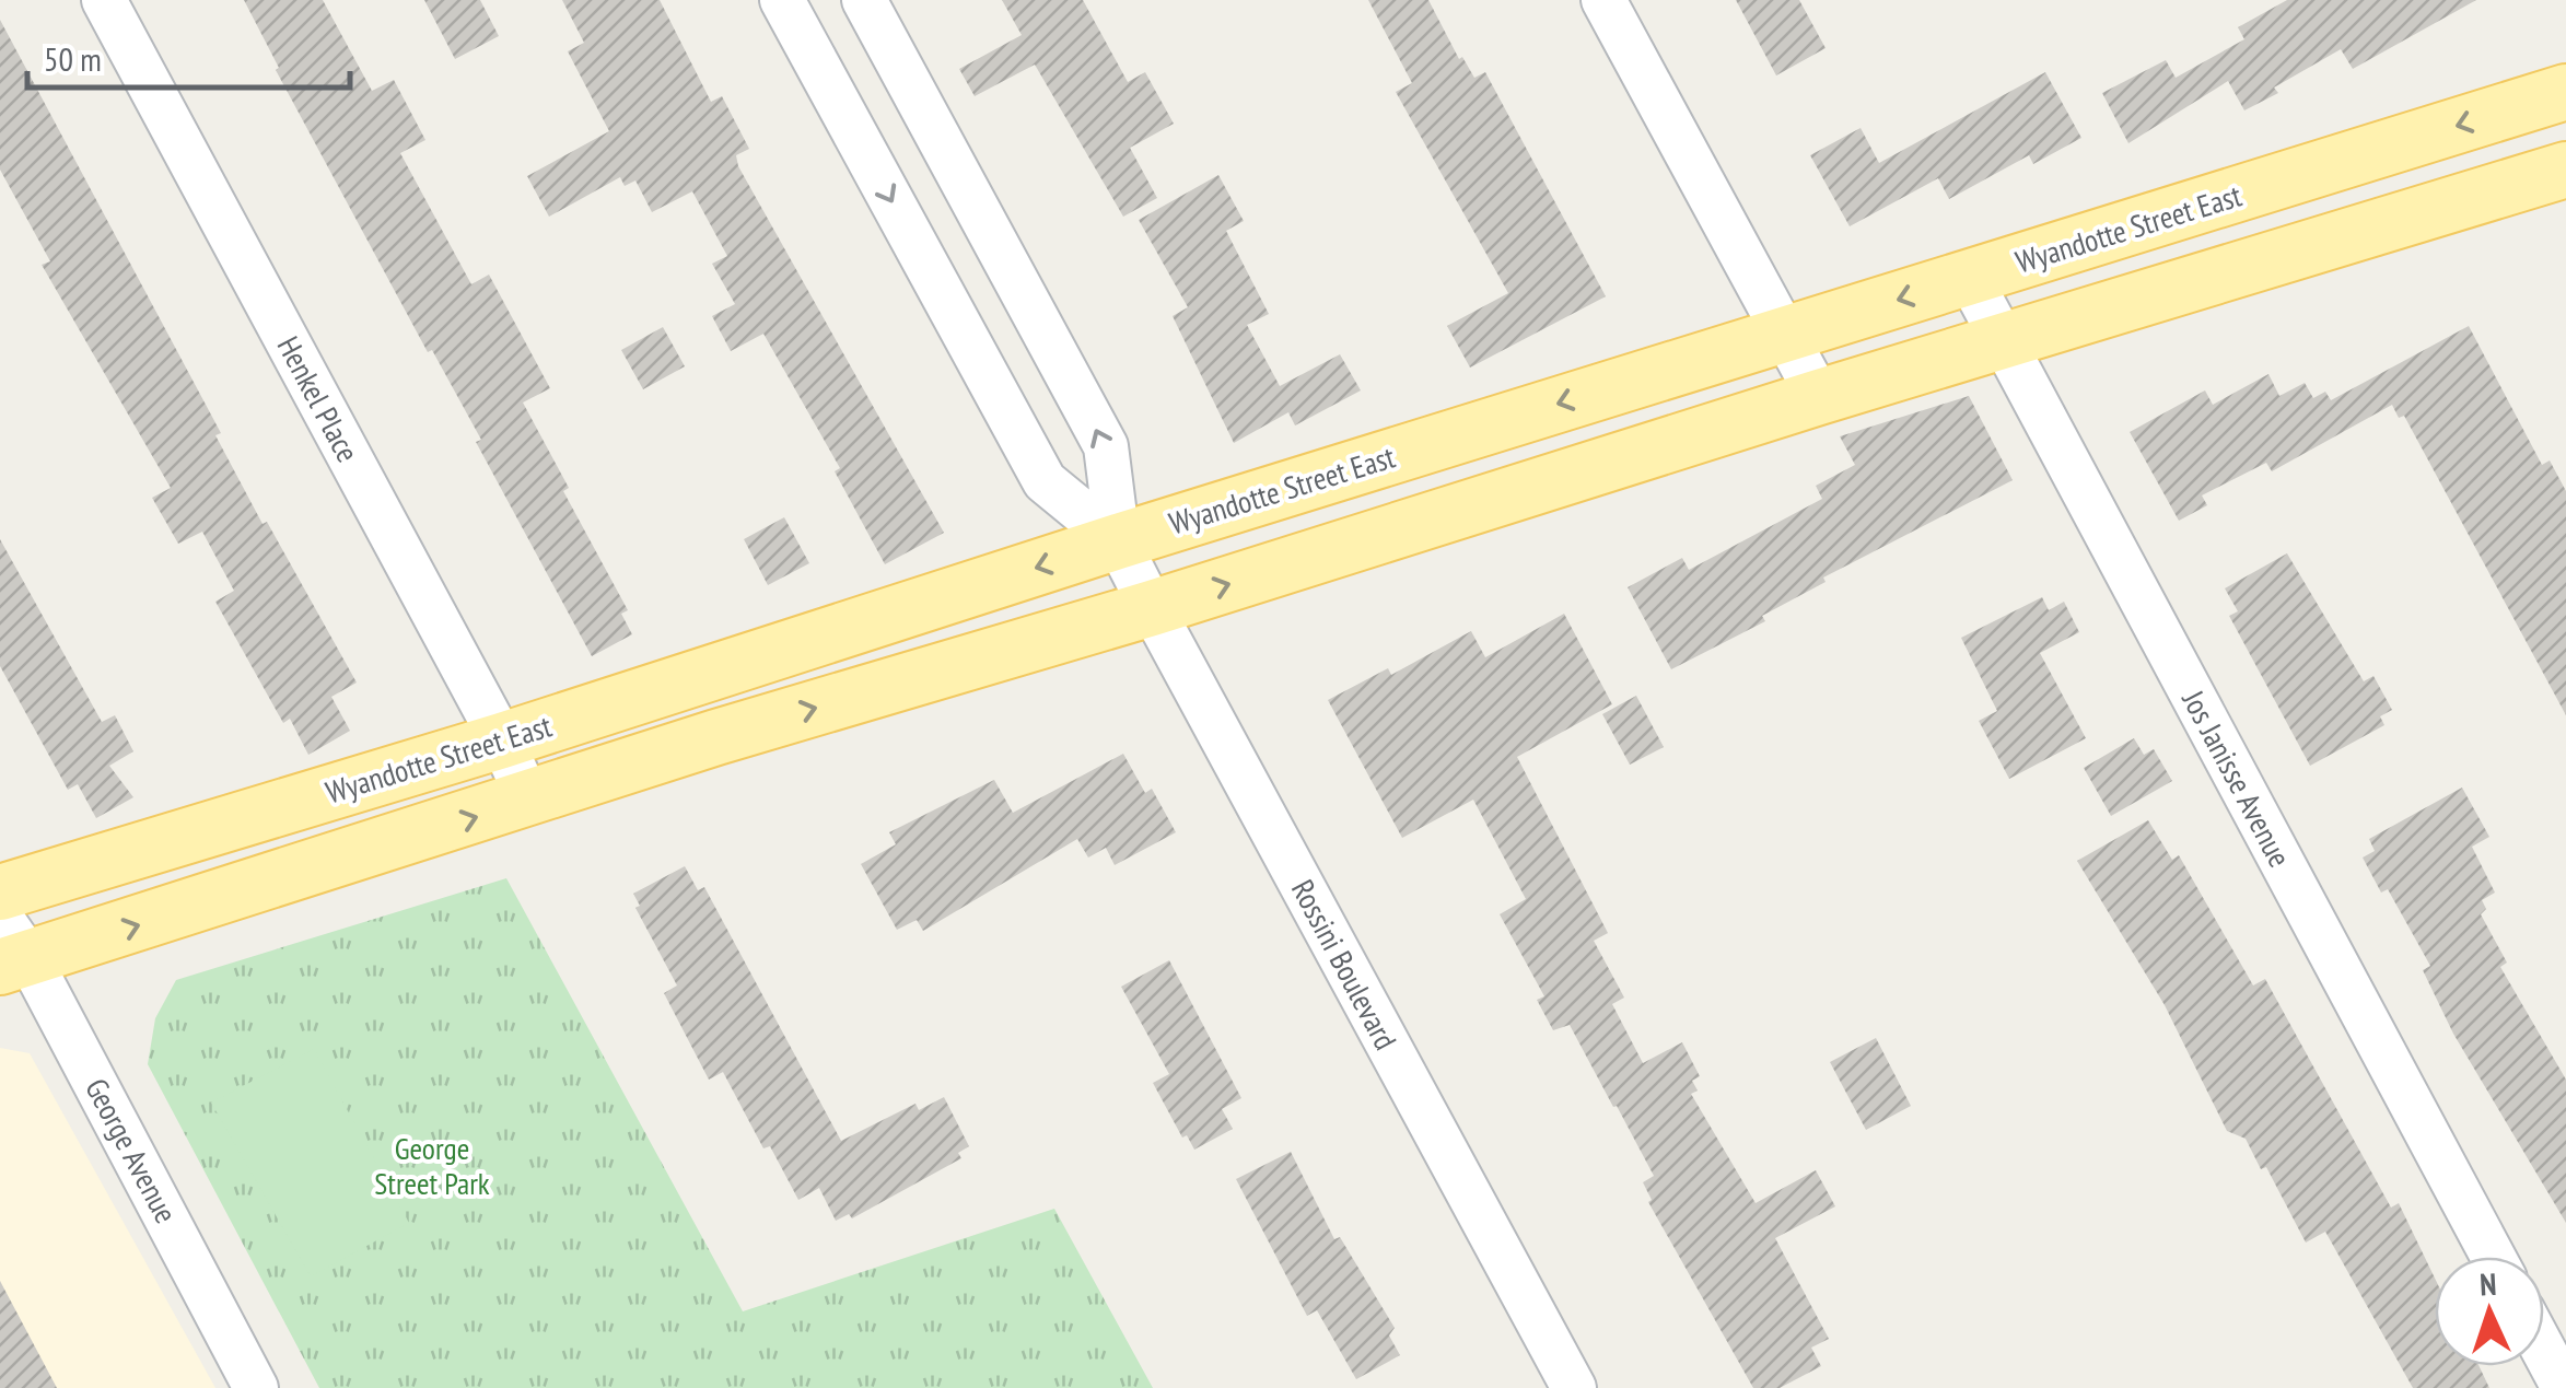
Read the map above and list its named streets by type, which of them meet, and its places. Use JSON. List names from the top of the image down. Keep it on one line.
{"streets":{"main road":["Wyandotte Street East"],"street":["Henkel Place","Jos Janisse Avenue","Rossini Boulevard","George Avenue"]},"crossings":[["Wyandotte Street East","Henkel Place"],["Wyandotte Street East","Jos Janisse Avenue"],["Wyandotte Street East","Rossini Boulevard"]],"parks":["George Street Park"],"scale_bar":"50 m","north":"top"}
